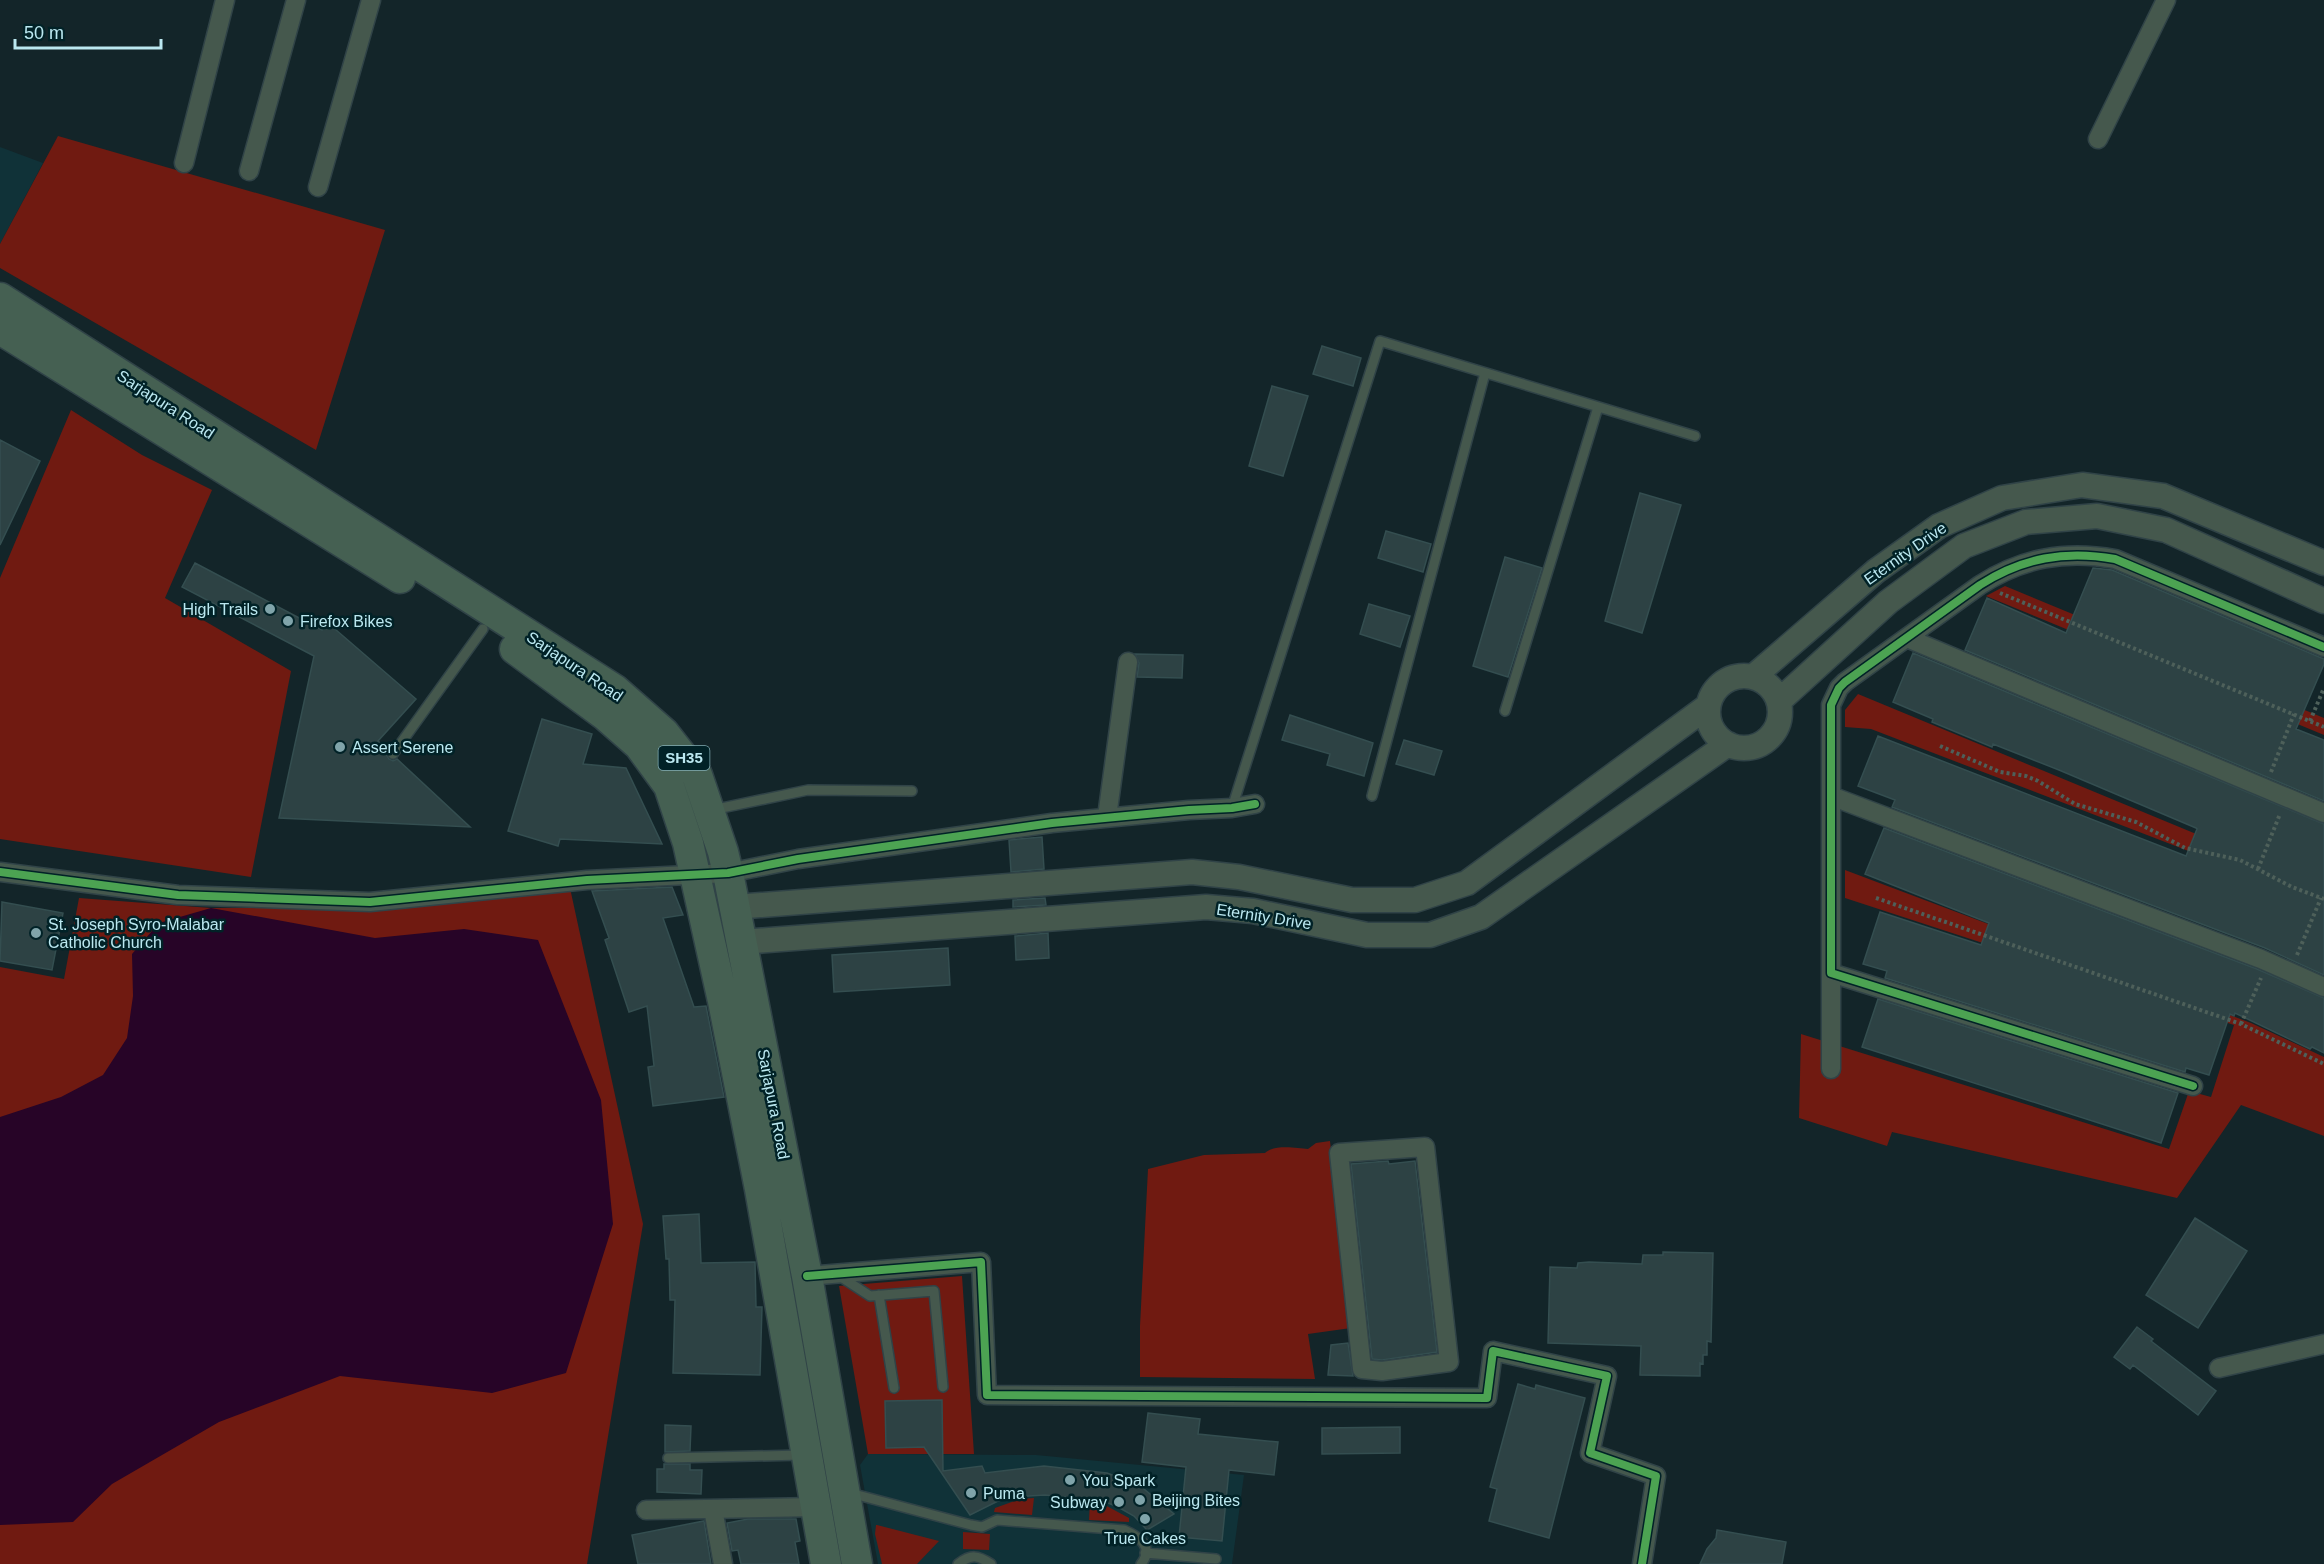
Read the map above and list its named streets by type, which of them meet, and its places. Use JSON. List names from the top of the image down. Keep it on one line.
{"streets":{"main road":["Sarjapura Road","SH35"],"street":["Eternity Drive"]},"crossings":[["Sarjapura Road","Eternity Drive"]],"places":["High Trails","Firefox Bikes","Assert Serene","St. Joseph Syro-Malabar Catholic Church","You Spark","Puma","Beijing Bites","Subway","True Cakes"],"scale_bar":"50 m"}
